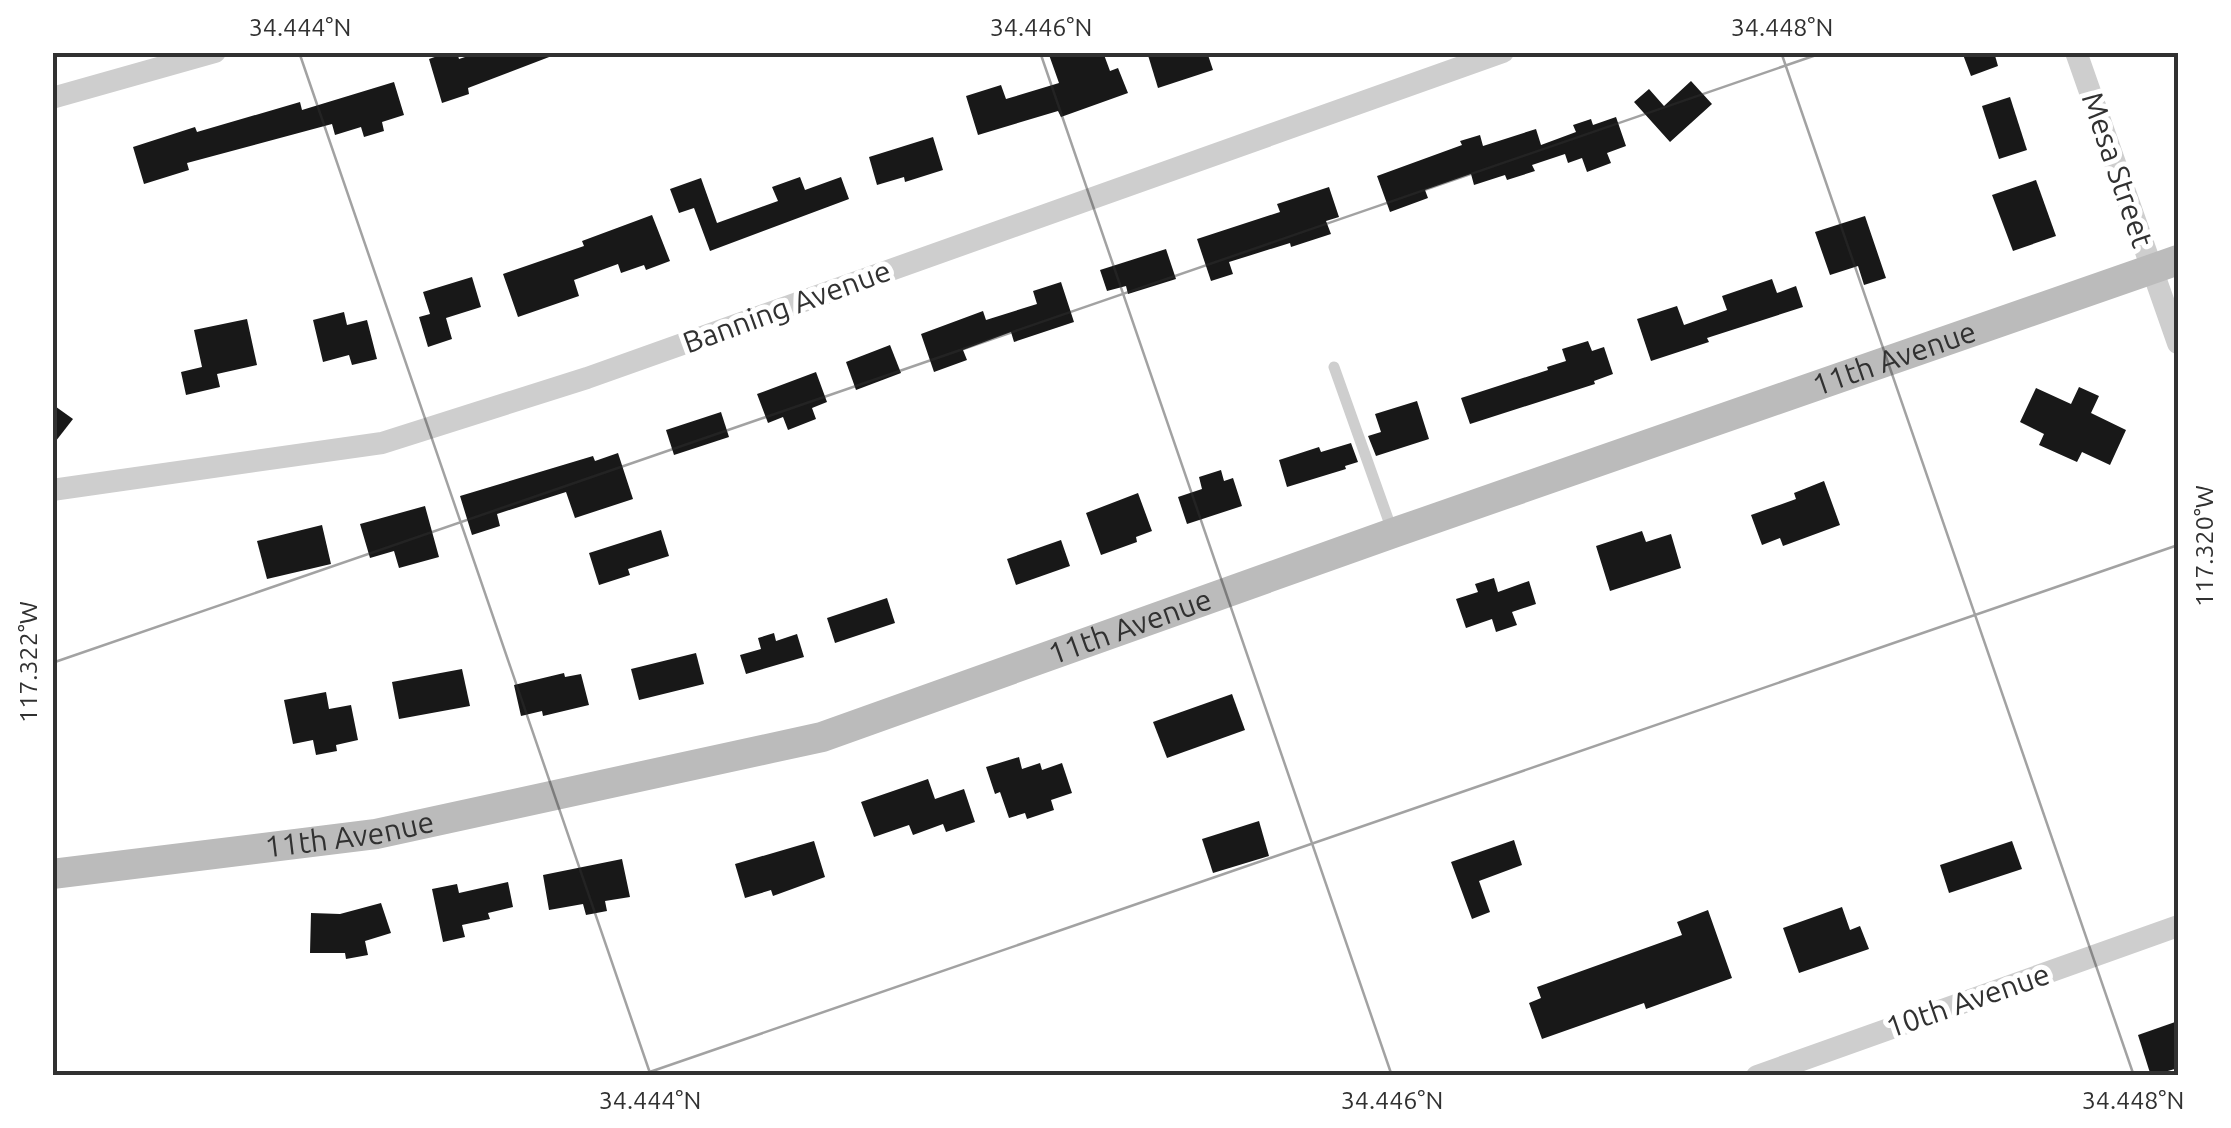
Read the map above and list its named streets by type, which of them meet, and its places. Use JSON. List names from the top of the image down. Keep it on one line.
{"streets":{"main road":["11th Avenue"],"street":["Mesa Street","Banning Avenue","10th Avenue"]},"crossings":[["Mesa Street","11th Avenue"]],"coordinates":["34.444°N","34.446°N","34.448°N","117.320°W","117.322°W"]}
